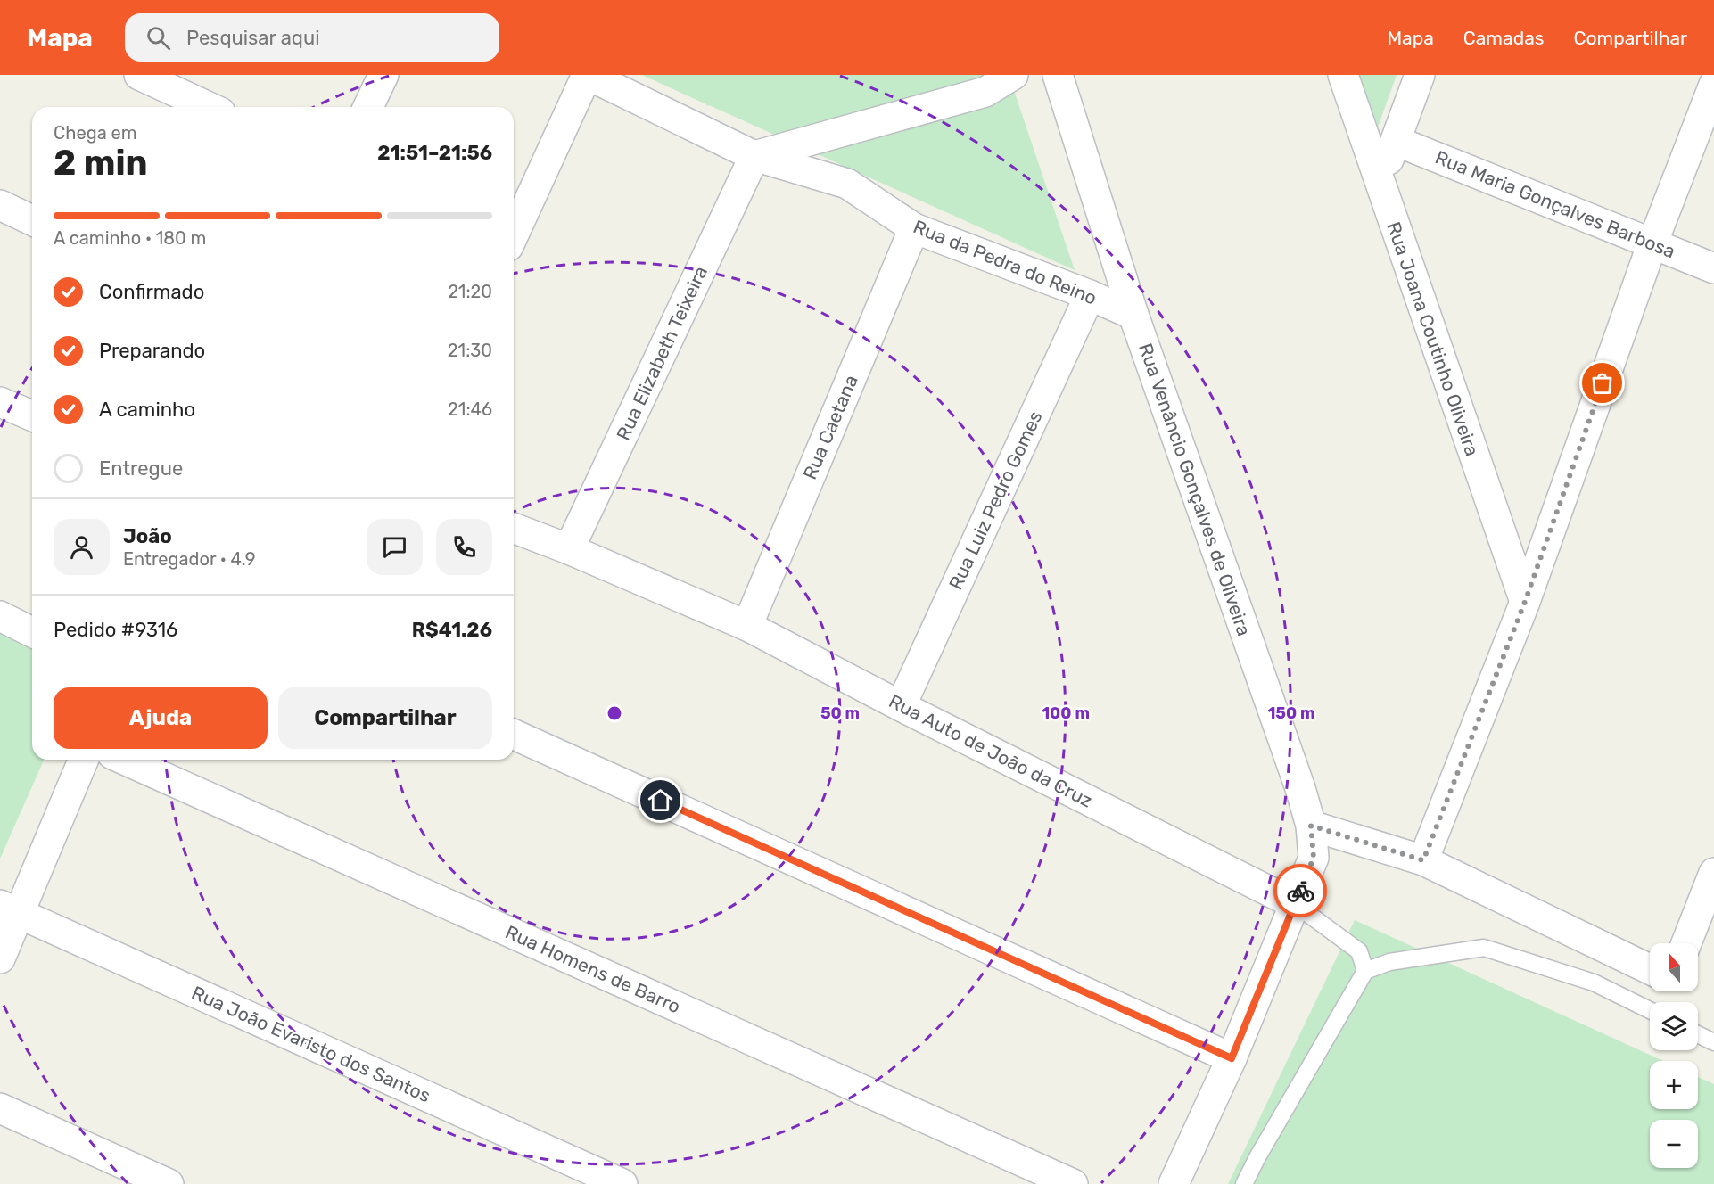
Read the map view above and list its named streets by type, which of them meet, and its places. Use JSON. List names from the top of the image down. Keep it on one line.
{"streets":{"street":["Rua Maria Gonçalves Barbosa","Rua da Pedra do Reino","Rua Joana Coutinho Oliveira","Rua Elizabeth Teixeira","Rua Caetana","Rua Venâncio Gonçalves de Oliveira","Rua Luiz Pedro Gomes","Rua Auto de João da Cruz","Rua Homens de Barro","Rua João Evaristo dos Santos"]},"crossings":[["Rua da Pedra do Reino","Rua Elizabeth Teixeira"],["Rua da Pedra do Reino","Rua Caetana"],["Rua da Pedra do Reino","Rua Venâncio Gonçalves de Oliveira"],["Rua da Pedra do Reino","Rua Luiz Pedro Gomes"],["Rua Elizabeth Teixeira","Rua Auto de João da Cruz"],["Rua Caetana","Rua Auto de João da Cruz"],["Rua Venâncio Gonçalves de Oliveira","Rua Auto de João da Cruz"],["Rua Luiz Pedro Gomes","Rua Auto de João da Cruz"]],"north":"top","page":{"header":"Mapa","search":"Pesquisar aqui","nav":["Mapa","Camadas","Compartilhar"],"heading":["2 min","Chega em","21:51–21:56"],"panel":["João","Entregador · 4.9","Pedido #9316","R$41.26"],"bar":"A caminho · 180 m","list":[["Confirmado","21:20"],["Preparando","21:30"],["A caminho","21:46"],"Entregue"],"buttons":["Ajuda","Compartilhar"],"map_buttons":["+","−"]},"rings":["50 m","100 m","150 m"]}
